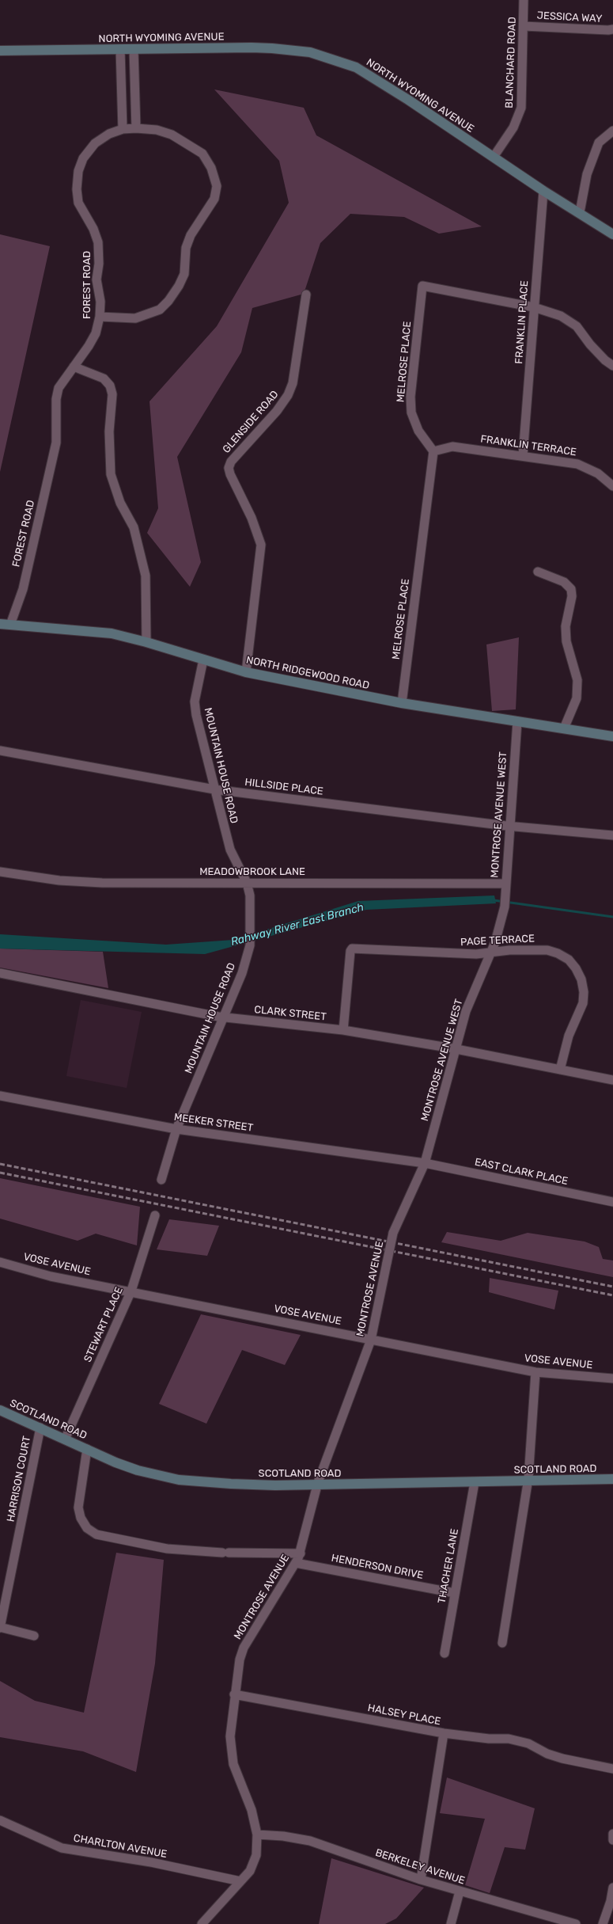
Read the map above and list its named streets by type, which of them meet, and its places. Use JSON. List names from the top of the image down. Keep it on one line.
{"streets":{"main road":["NORTH WYOMING AVENUE","NORTH RIDGEWOOD ROAD","SCOTLAND ROAD"],"street":["JESSICA WAY","BLANCHARD ROAD","FOREST ROAD","FRANKLIN PLACE","MELROSE PLACE","GLENSIDE ROAD","FRANKLIN TERRACE","MOUNTAIN HOUSE ROAD","HILLSIDE PLACE","MONTROSE AVENUE WEST","MEADOWBROOK LANE","PAGE TERRACE","CLARK STREET","MEEKER STREET","EAST CLARK PLACE","VOSE AVENUE","MONTROSE AVENUE","STEWART PLACE","HARRISON COURT","THACHER LANE","HENDERSON DRIVE","HALSEY PLACE","CHARLTON AVENUE","BERKELEY AVENUE"]},"crossings":[["JESSICA WAY","BLANCHARD ROAD"],["NORTH WYOMING AVENUE","BLANCHARD ROAD"],["NORTH WYOMING AVENUE","FRANKLIN PLACE"],["FOREST ROAD","NORTH RIDGEWOOD ROAD"],["FRANKLIN PLACE","MELROSE PLACE"],["FRANKLIN PLACE","FRANKLIN TERRACE"],["MELROSE PLACE","FRANKLIN TERRACE"],["MELROSE PLACE","NORTH RIDGEWOOD ROAD"],["GLENSIDE ROAD","NORTH RIDGEWOOD ROAD"],["NORTH RIDGEWOOD ROAD","MOUNTAIN HOUSE ROAD"],["NORTH RIDGEWOOD ROAD","MONTROSE AVENUE WEST"],["MOUNTAIN HOUSE ROAD","HILLSIDE PLACE"],["MOUNTAIN HOUSE ROAD","MEADOWBROOK LANE"],["MOUNTAIN HOUSE ROAD","CLARK STREET"],["MOUNTAIN HOUSE ROAD","MEEKER STREET"],["HILLSIDE PLACE","MONTROSE AVENUE WEST"],["MONTROSE AVENUE WEST","MEADOWBROOK LANE"],["MONTROSE AVENUE WEST","PAGE TERRACE"],["MONTROSE AVENUE WEST","CLARK STREET"],["MONTROSE AVENUE WEST","MEEKER STREET"],["MONTROSE AVENUE WEST","EAST CLARK PLACE"],["MONTROSE AVENUE WEST","MONTROSE AVENUE"],["PAGE TERRACE","CLARK STREET"],["MEEKER STREET","EAST CLARK PLACE"],["VOSE AVENUE","MONTROSE AVENUE"],["VOSE AVENUE","STEWART PLACE"],["MONTROSE AVENUE","SCOTLAND ROAD"],["MONTROSE AVENUE","HENDERSON DRIVE"],["MONTROSE AVENUE","HALSEY PLACE"],["MONTROSE AVENUE","CHARLTON AVENUE"],["MONTROSE AVENUE","BERKELEY AVENUE"],["STEWART PLACE","SCOTLAND ROAD"],["SCOTLAND ROAD","HARRISON COURT"],["SCOTLAND ROAD","THACHER LANE"],["THACHER LANE","HENDERSON DRIVE"],["HALSEY PLACE","BERKELEY AVENUE"]],"water":["Rahway River East Branch"]}
